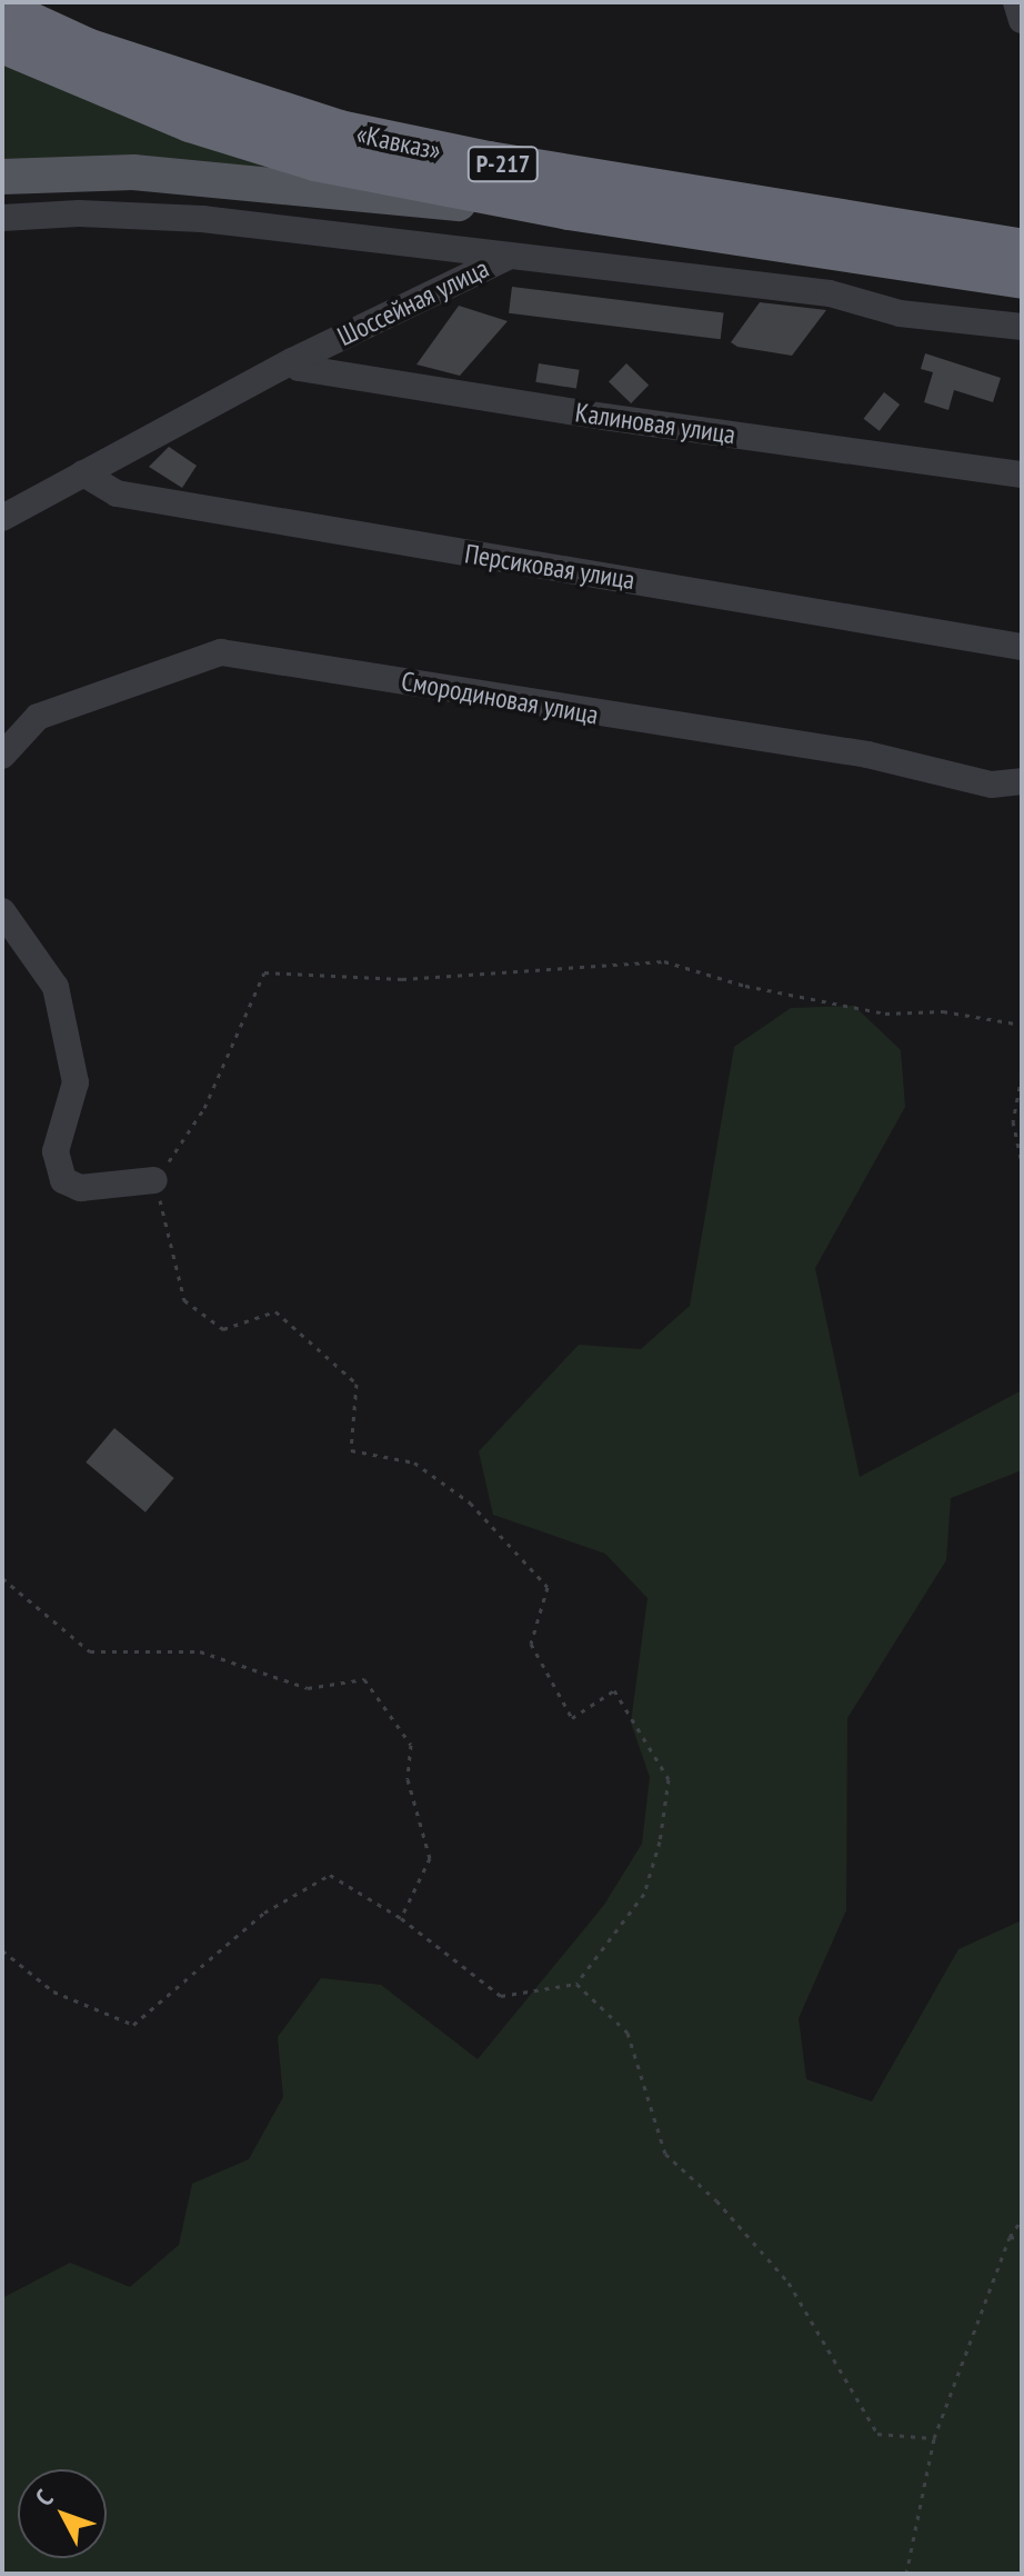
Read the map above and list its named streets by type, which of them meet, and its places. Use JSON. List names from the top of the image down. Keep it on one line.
{"streets":{"highway":["«Кавказ»","Р-217"],"street":["Шоссейная улица","Калиновая улица","Персиковая улица","Смородиновая улица"]},"crossings":[["«Кавказ»","Р-217"],["Шоссейная улица","Калиновая улица"],["Шоссейная улица","Персиковая улица"]],"north":"top left"}
